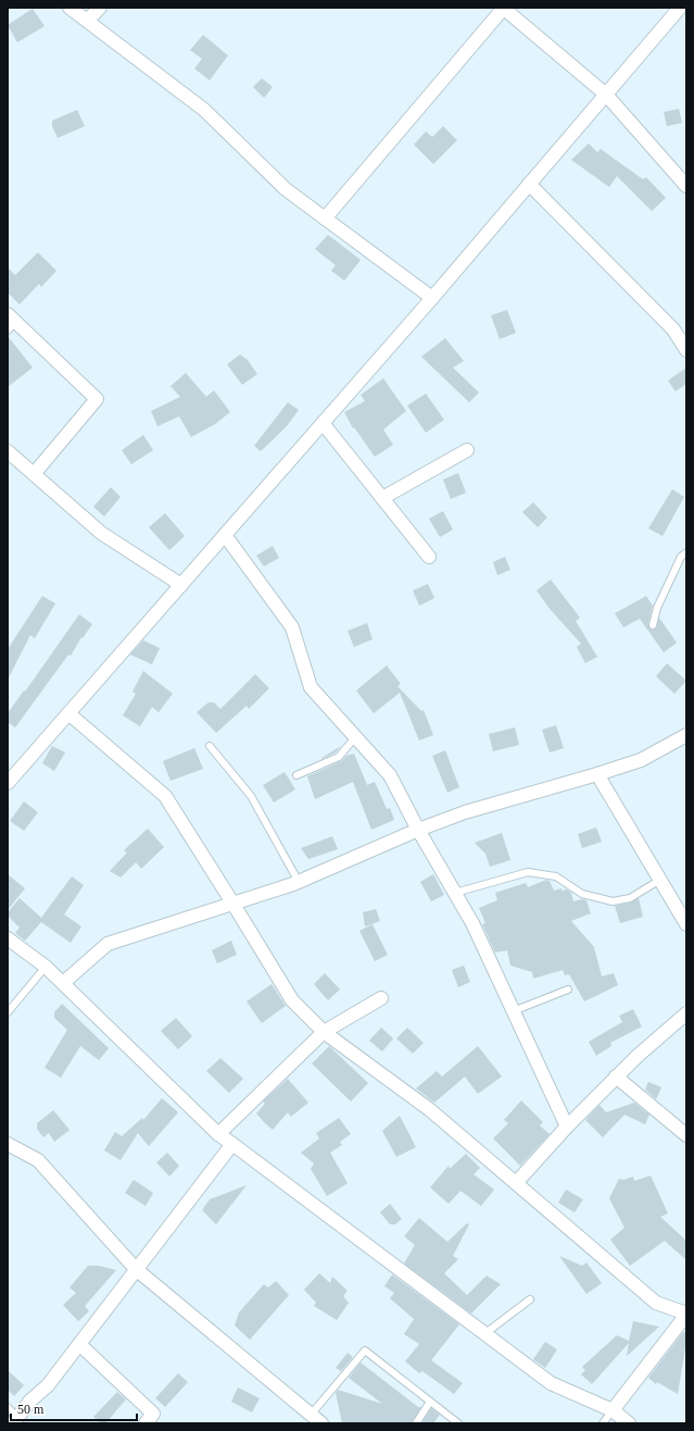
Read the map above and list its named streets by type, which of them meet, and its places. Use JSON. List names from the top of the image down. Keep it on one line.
{"scale_bar":"50 m"}
